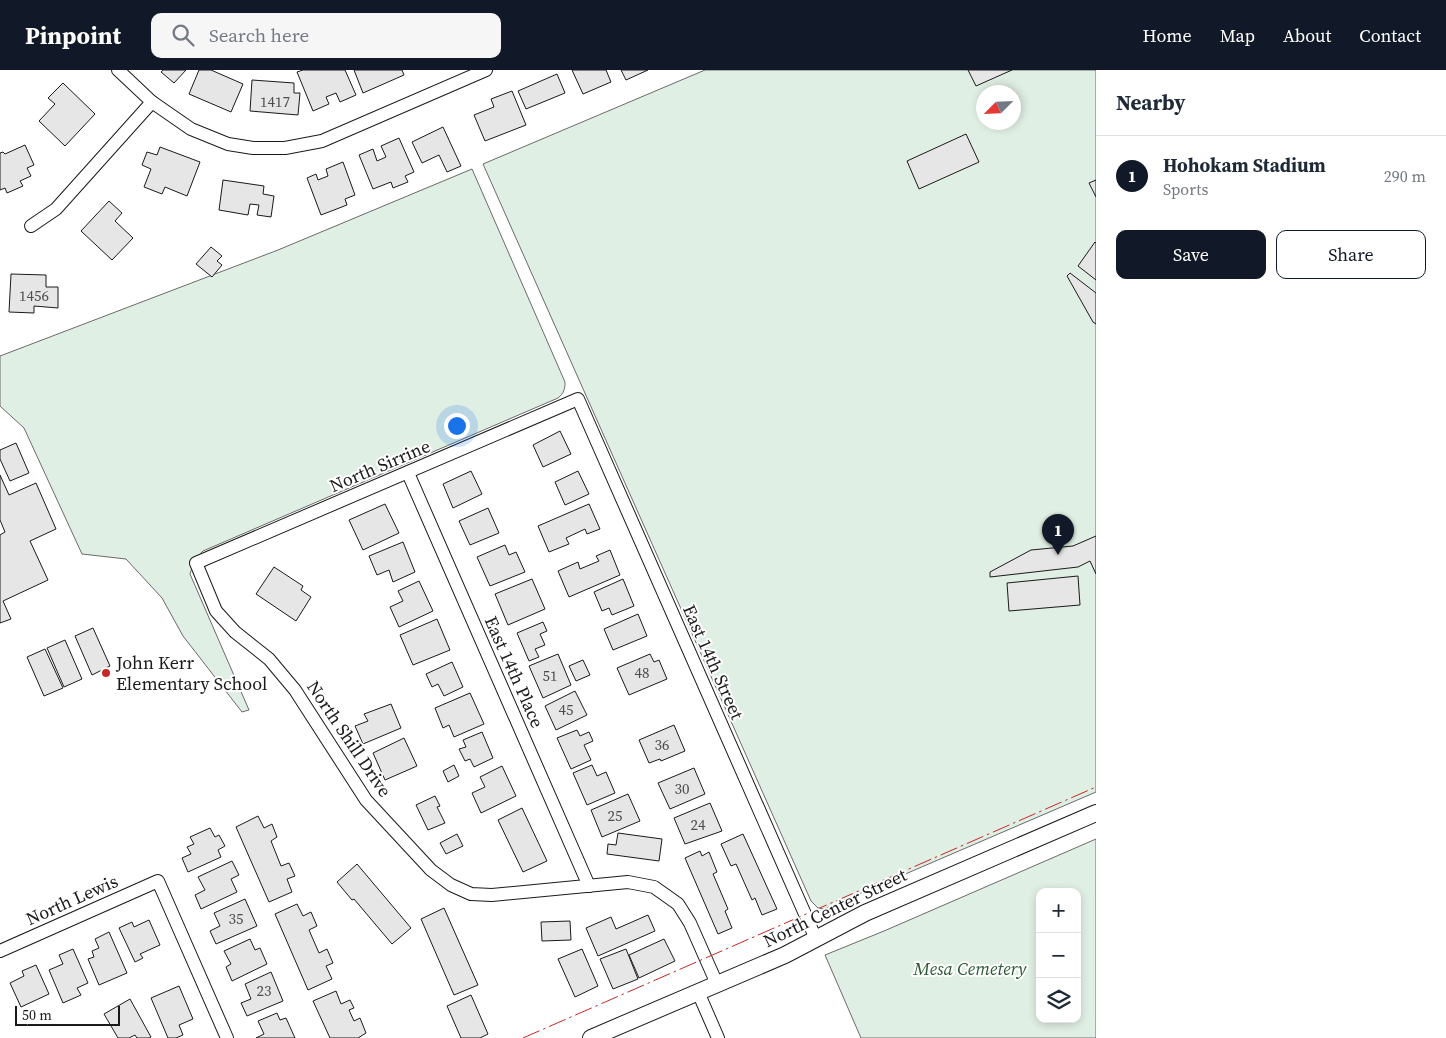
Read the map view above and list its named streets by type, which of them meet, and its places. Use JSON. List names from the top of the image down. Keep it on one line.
{"streets":{"street":["North Sirrine","East 14th Street","East 14th Place","North Shill Drive","North Lewis","North Center Street"]},"crossings":[["North Sirrine","East 14th Street"],["North Sirrine","East 14th Place"],["North Sirrine","North Shill Drive"],["East 14th Street","North Center Street"],["East 14th Place","North Shill Drive"],["North Shill Drive","North Center Street"]],"parks":["Mesa Cemetery"],"places":["John Kerr Elementary School"],"house_numbers":["1417","1456","48","51","45","36","30","25","24","35","23"],"scale_bar":"50 m","north":"bottom left","page":{"header":"Pinpoint","search":"Search here","nav":["Home","Map","About","Contact"],"heading":"Nearby","list":[{"mark":"1","name":"Hohokam Stadium","note":"Sports","value":"290 m"}],"buttons":["Save","Share"],"pins":"1","map_buttons":["+","−"],"scale":"50 m"}}
